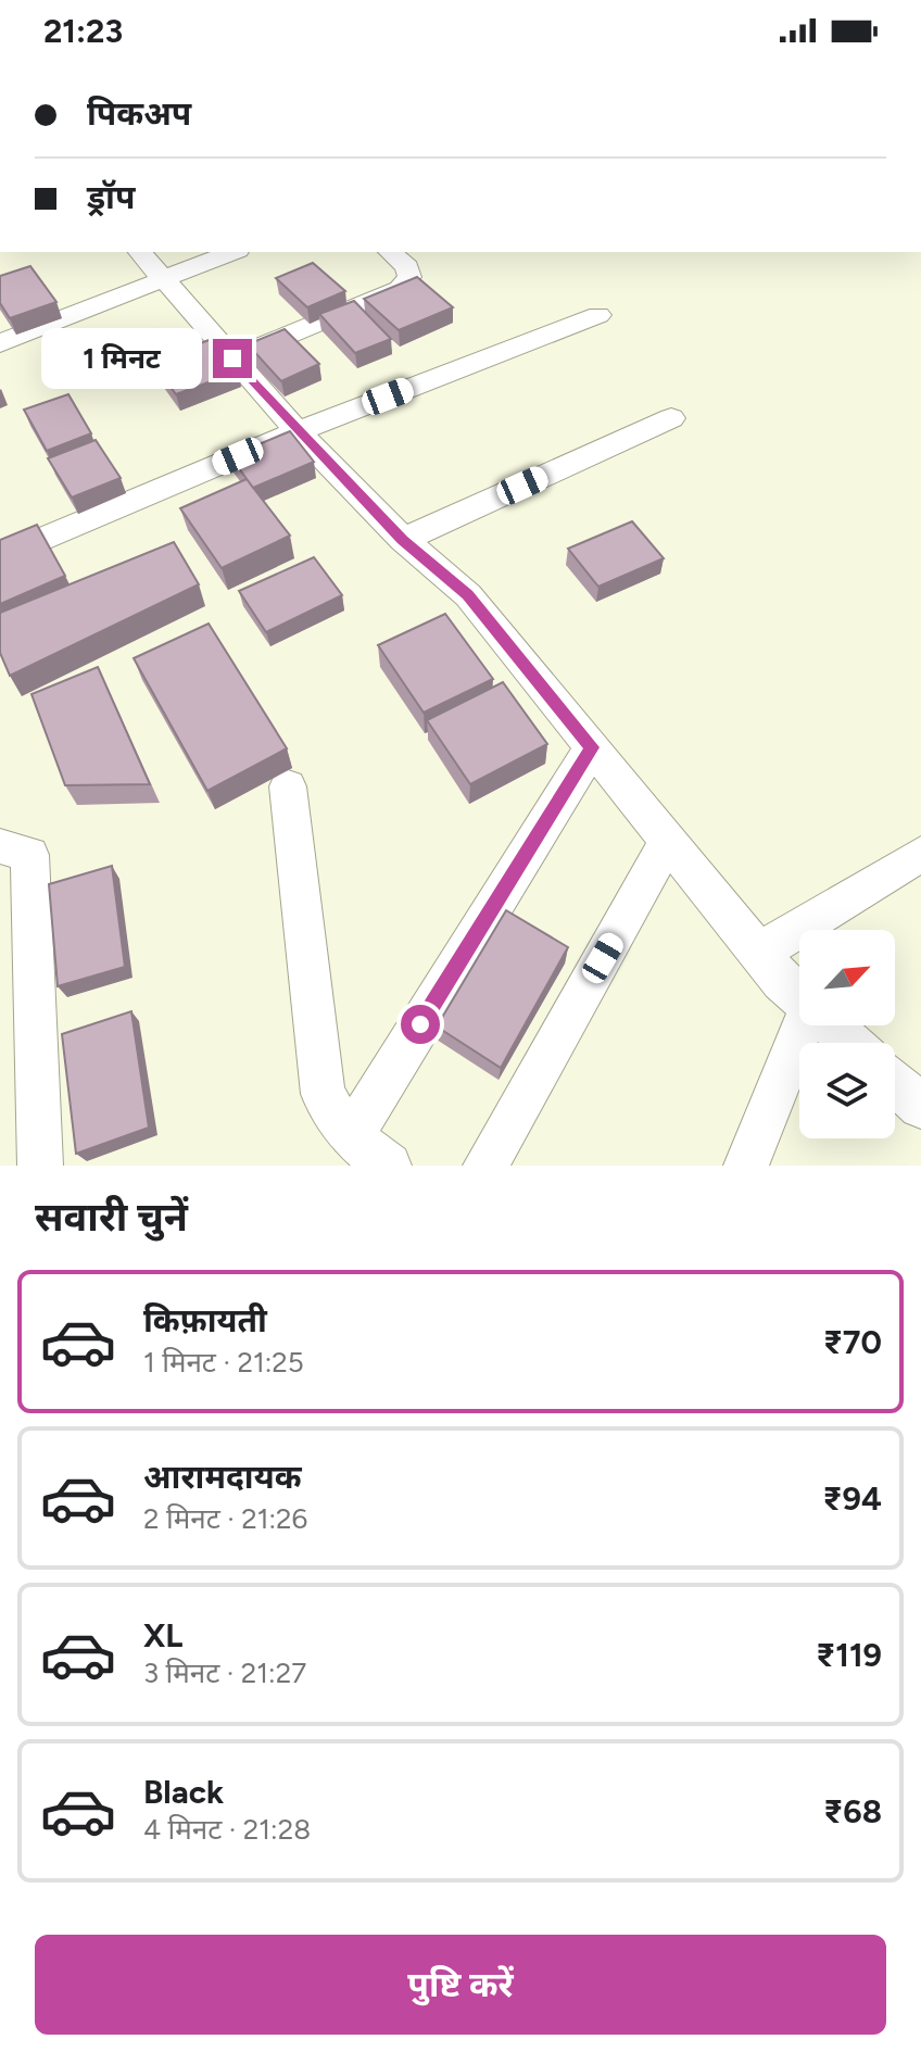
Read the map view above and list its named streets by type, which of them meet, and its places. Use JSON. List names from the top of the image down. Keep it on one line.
{"north":"top right","page":{"status":"21:23","banner":["पिकअप","ड्रॉप"],"bubble":"1 मिनट","heading":"सवारी चुनें","list":[{"name":"किफ़ायती","note":"1 मिनट · 21:25","value":"₹70"},{"name":"आरामदायक","note":"2 मिनट · 21:26","value":"₹94"},{"name":"XL","note":"3 मिनट · 21:27","value":"₹119"},{"name":"Black","note":"4 मिनट · 21:28","value":"₹68"}],"buttons":"पुष्टि करें"}}
